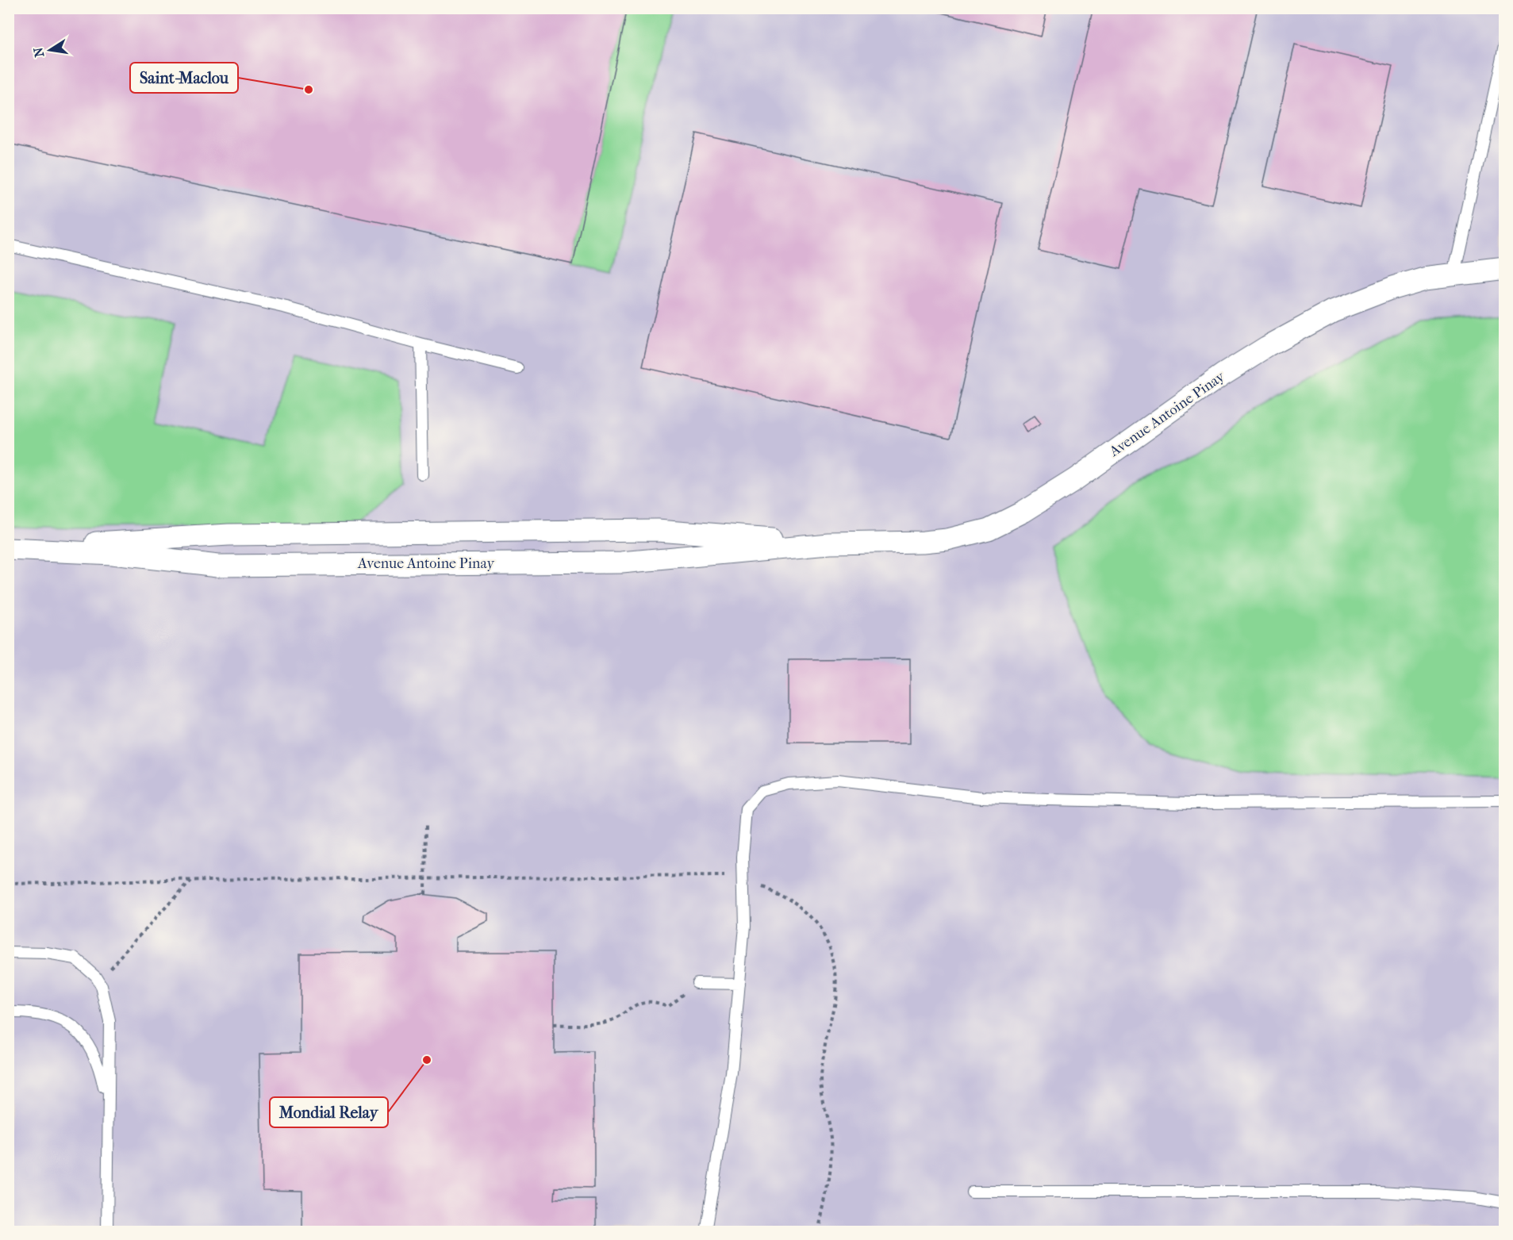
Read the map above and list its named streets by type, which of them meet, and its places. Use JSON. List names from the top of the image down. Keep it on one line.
{"streets":{"street":["Avenue Antoine Pinay"]},"places":["Saint-Maclou","Mondial Relay"],"north":"left"}
